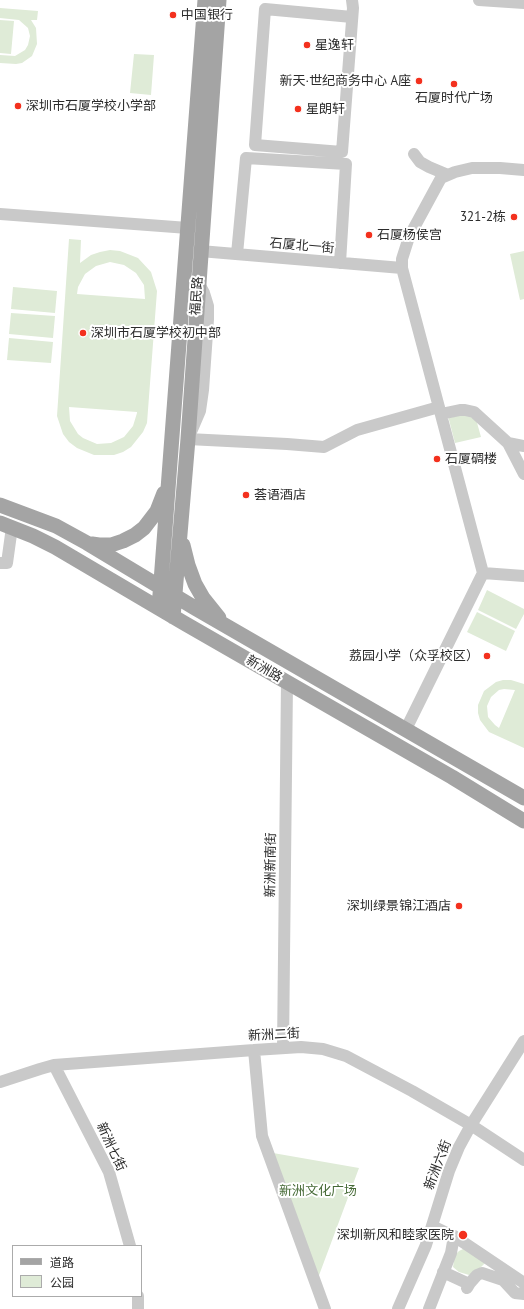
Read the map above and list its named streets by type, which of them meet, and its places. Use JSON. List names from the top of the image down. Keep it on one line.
{"streets":{"main road":["福民路","新洲路"],"street":["石厦北一街","新洲新南街","新洲二街","新洲七街","新洲六街"]},"crossings":[["石厦北一街","福民路"],["福民路","新洲路"],["新洲路","新洲新南街"],["新洲新南街","新洲二街"],["新洲二街","新洲七街"],["新洲二街","新洲六街"]],"parks":["新洲文化广场"],"places":["中国银行","星逸轩","新天·世纪商务中心 A座","石厦时代广场","深圳市石厦学校小学部","星朗轩","321-2栋","石厦杨侯宫","深圳市石厦学校初中部","石厦碉楼","荟语酒店","荔园小学（众孚校区）","深圳绿景锦江酒店","深圳新风和睦家医院"],"legend":["道路","公园"]}
